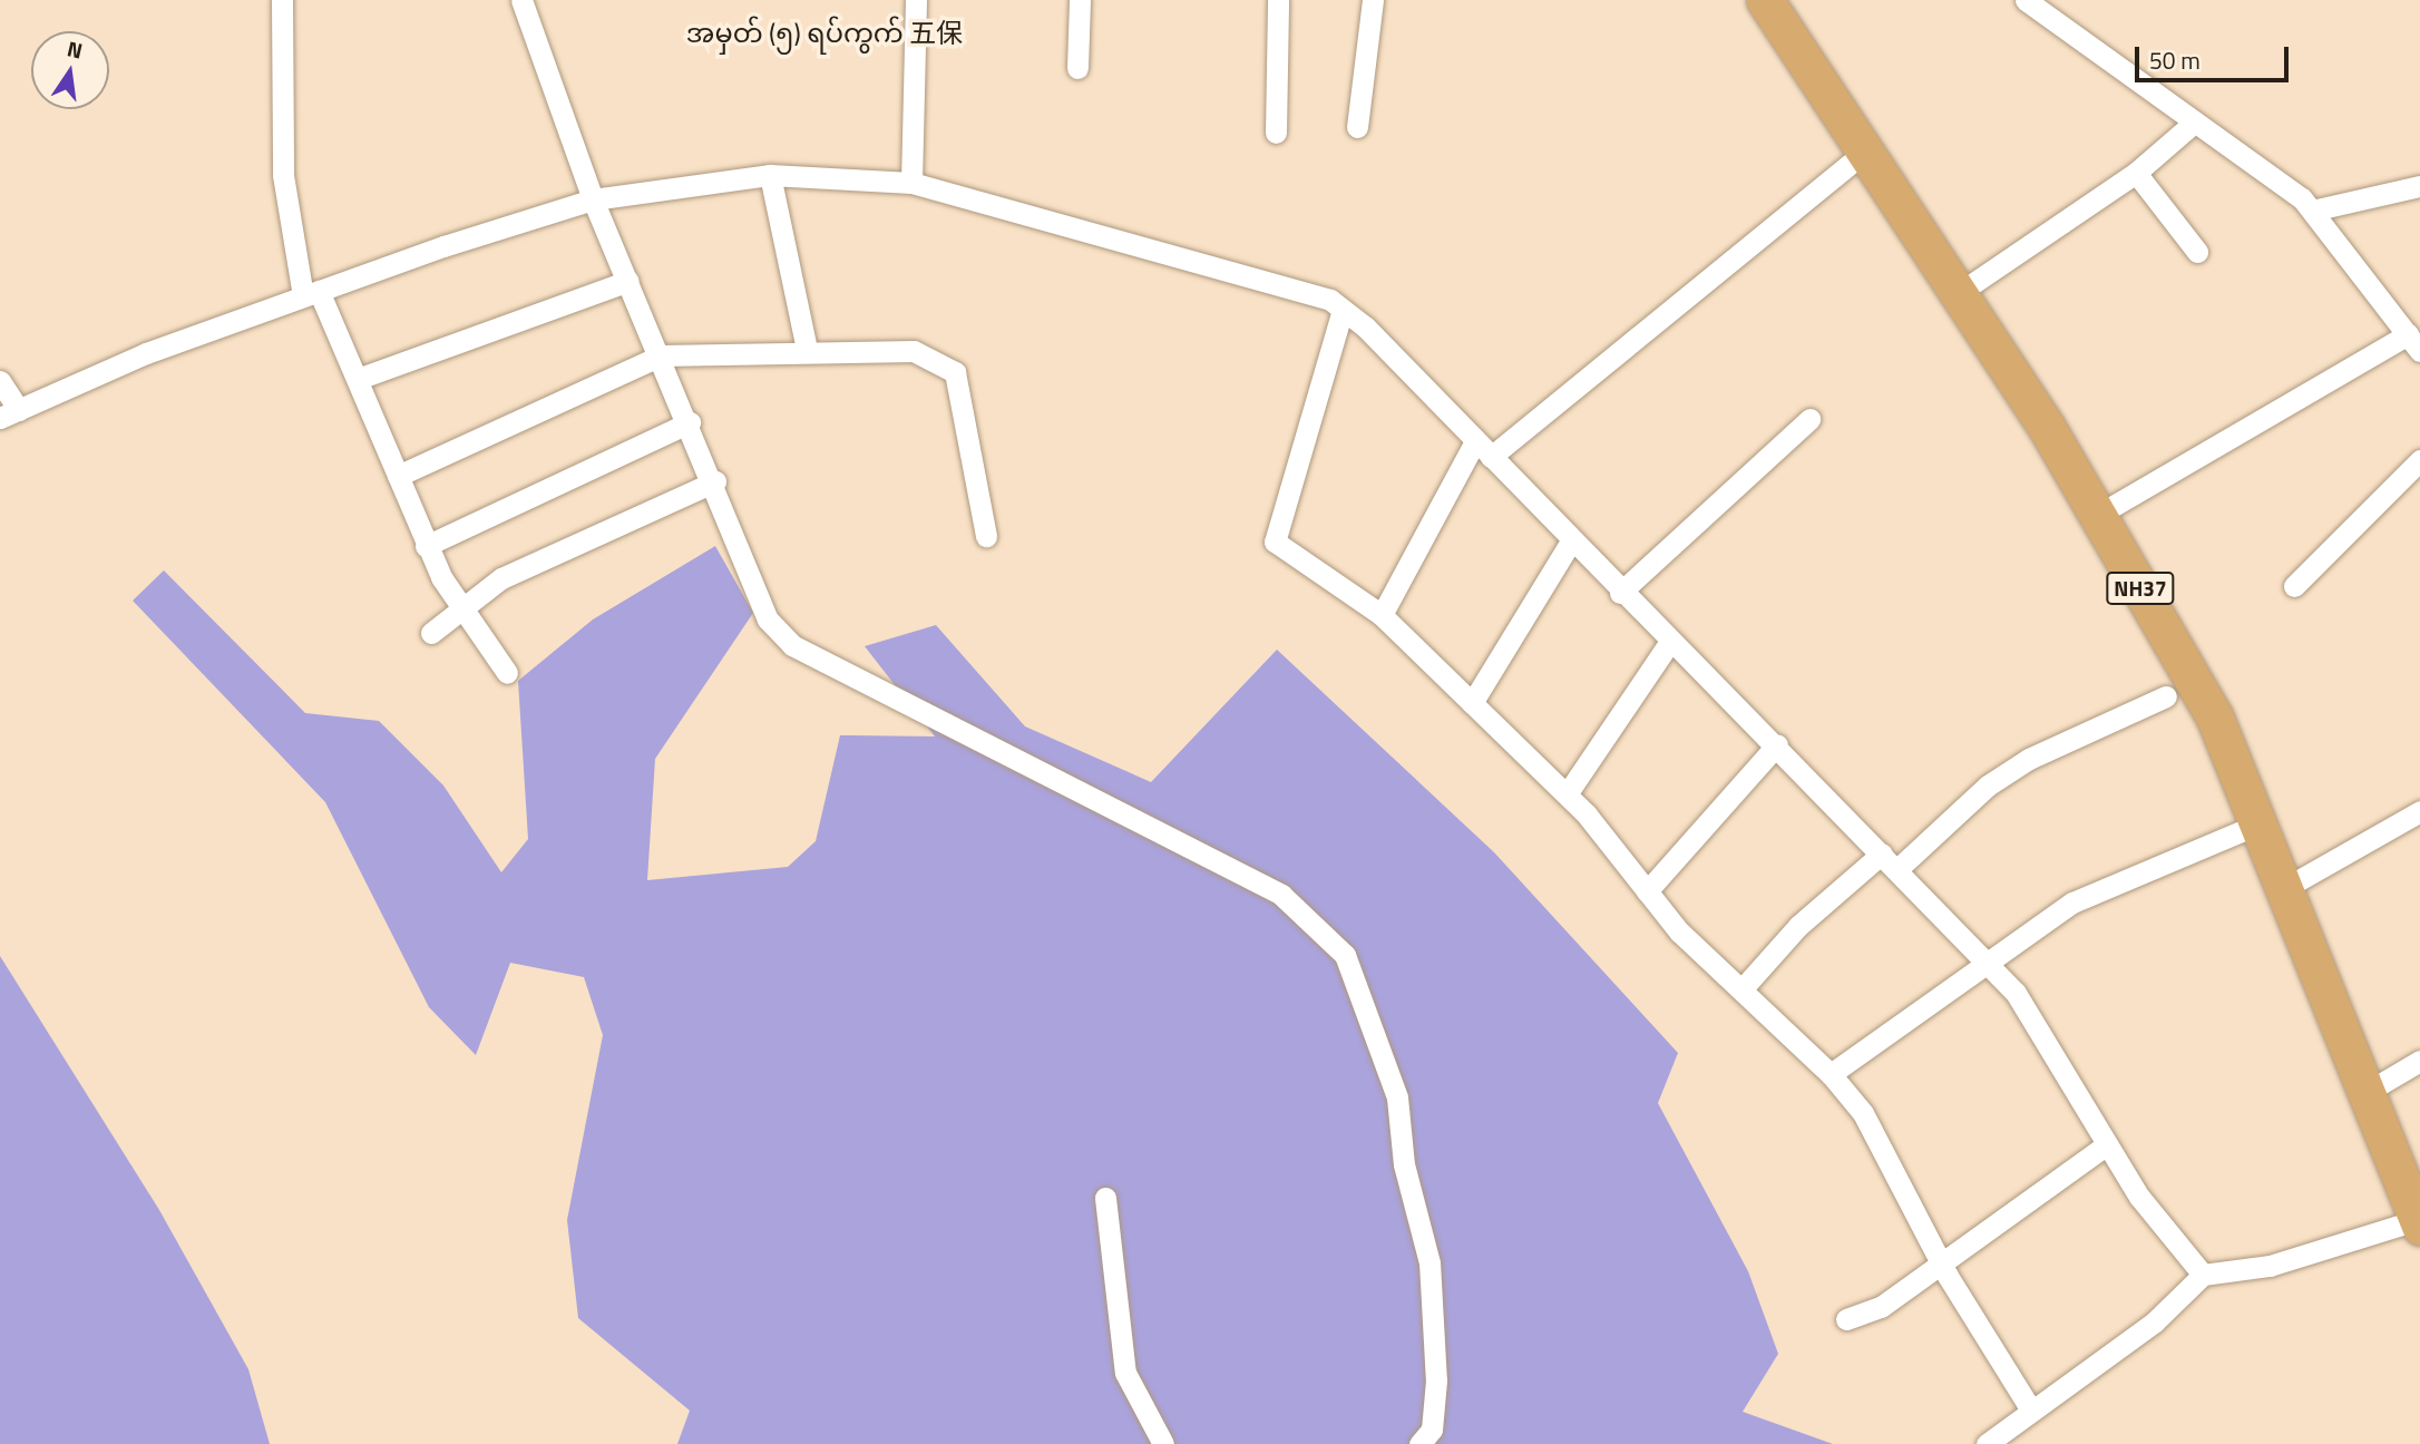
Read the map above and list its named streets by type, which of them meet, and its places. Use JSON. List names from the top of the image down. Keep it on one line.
{"streets":{"highway":["NH37"]},"districts":["အမှတ် (၅) ရပ်ကွက် 五保"],"scale_bar":"50 m","north":"top"}
